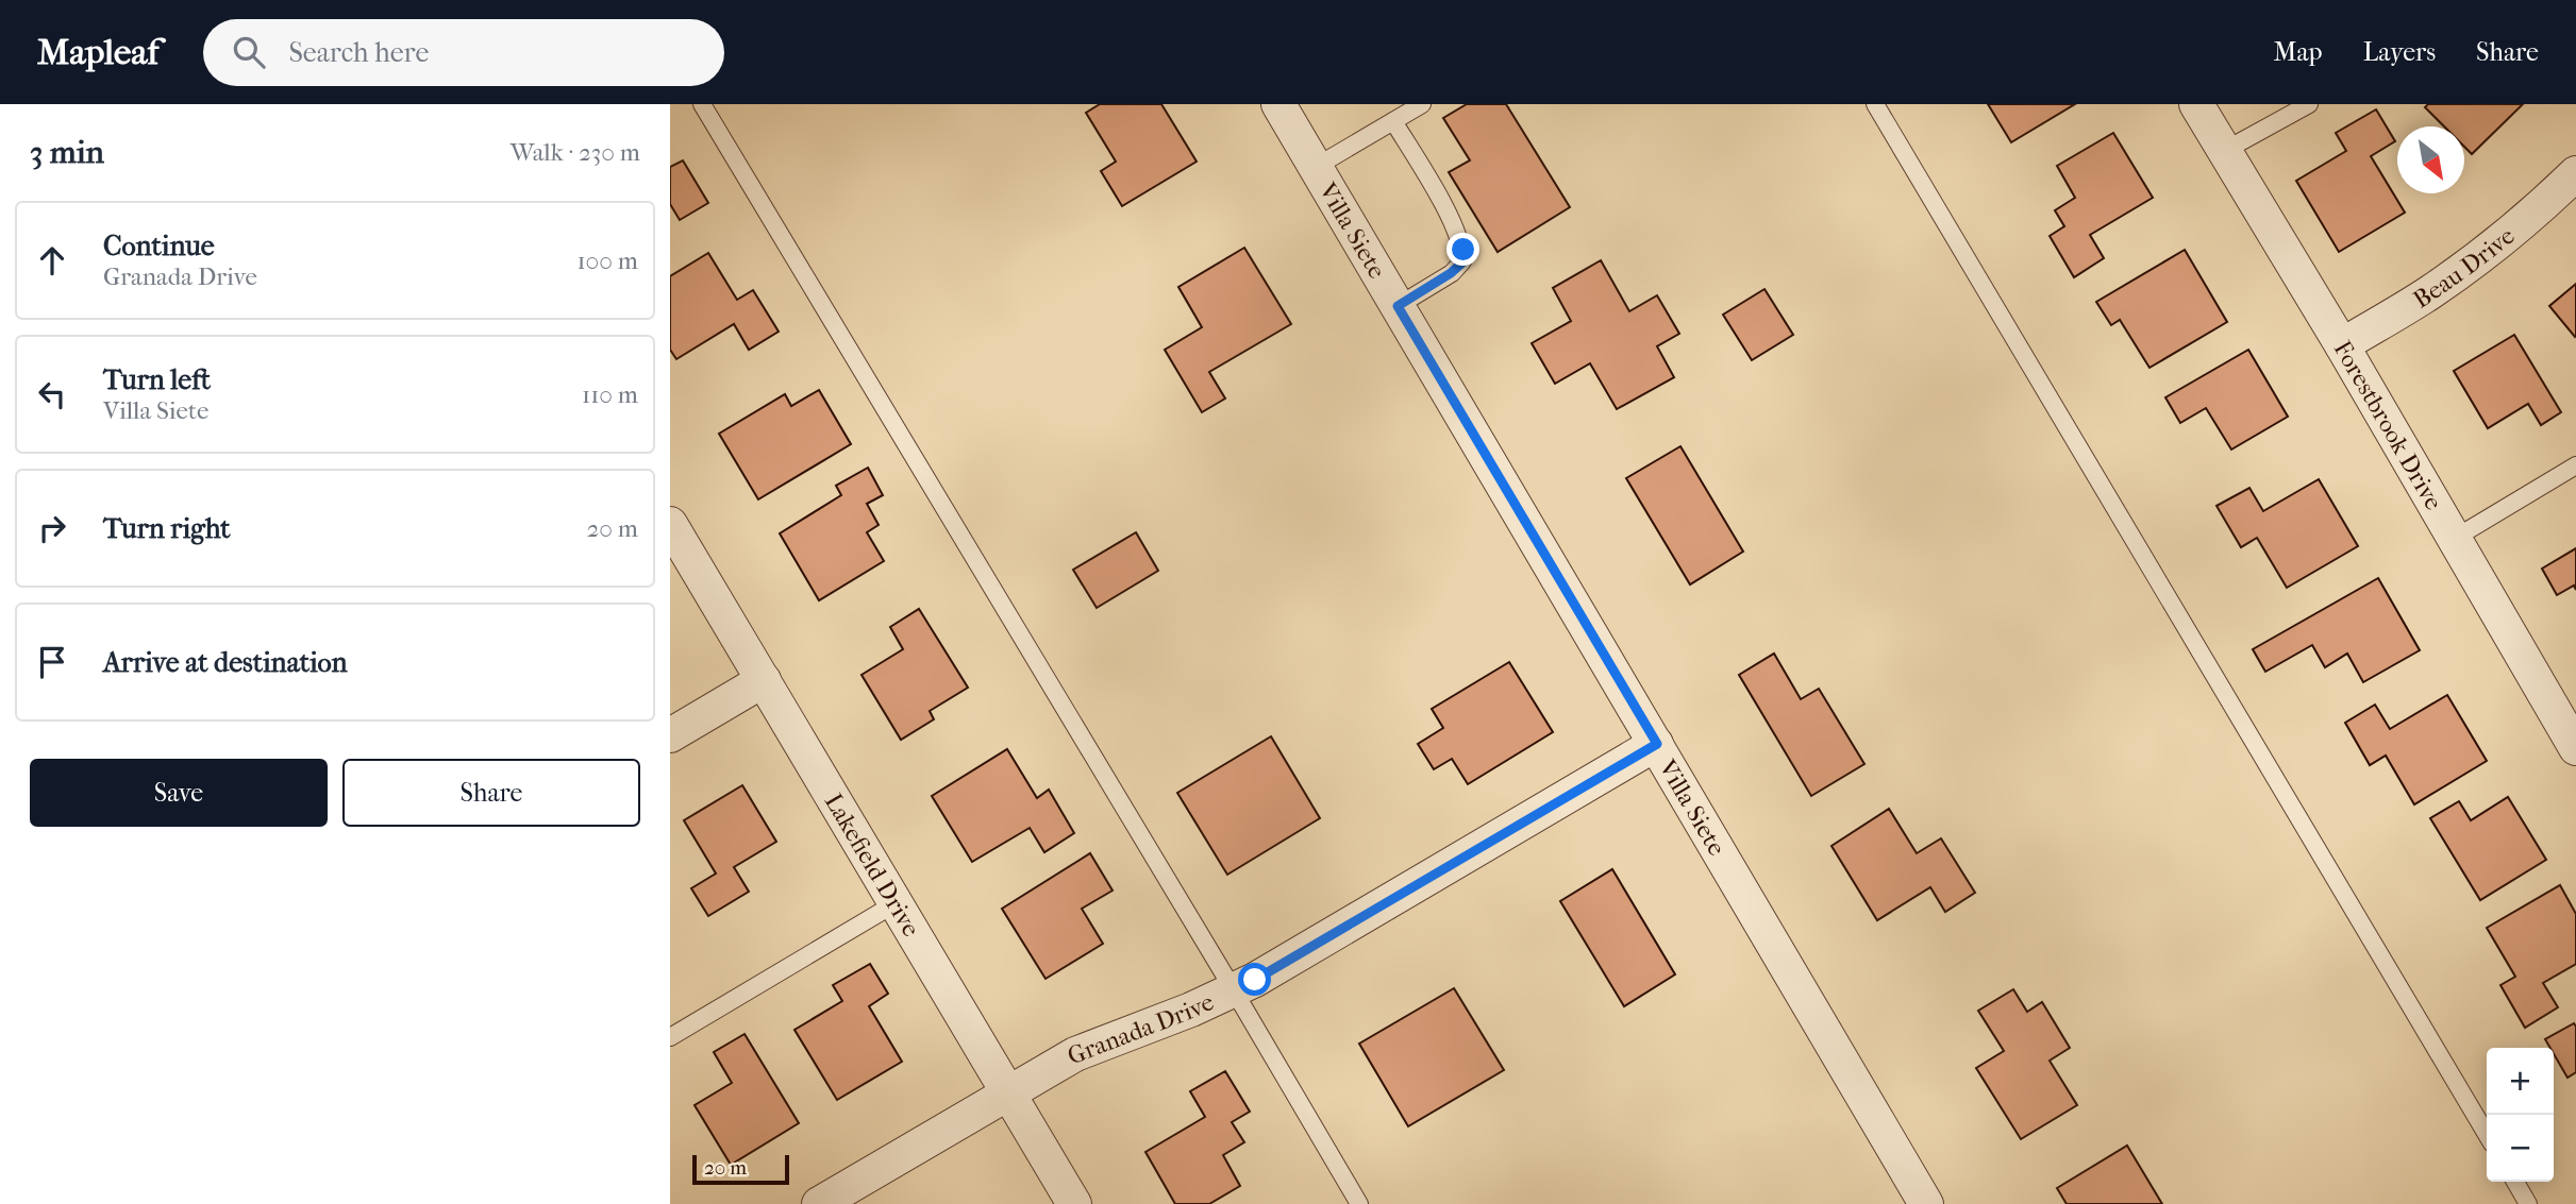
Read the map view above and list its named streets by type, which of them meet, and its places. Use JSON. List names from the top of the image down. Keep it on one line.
{"streets":{"street":["Villa Siete","Beau Drive","Forestbrook Drive","Lakefield Drive","Granada Drive"]},"crossings":[["Villa Siete","Granada Drive"],["Beau Drive","Forestbrook Drive"],["Lakefield Drive","Granada Drive"]],"scale_bar":"20 m","north":"bottom right","page":{"header":"Mapleaf","search":"Search here","nav":["Map","Layers","Share"],"heading":["3 min","Walk · 230 m"],"list":[["Continue","Granada Drive","100 m"],["Turn left","Villa Siete","110 m"],["Turn right","20 m"],"Arrive at destination"],"buttons":["Save","Share"],"map_buttons":["+","−"],"scale":"20 m"}}
